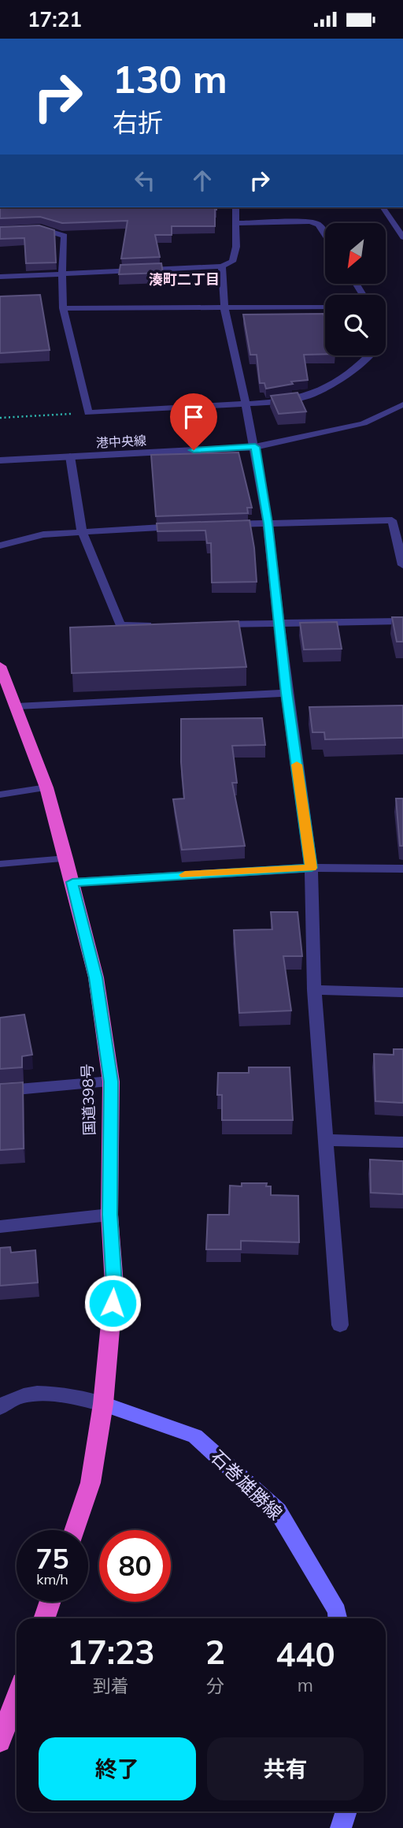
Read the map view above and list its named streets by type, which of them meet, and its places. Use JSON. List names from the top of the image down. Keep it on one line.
{"streets":{"highway":["国道398号"],"main road":["石巻雄勝線"],"street":["港中央線"]},"crossings":[["国道398号","石巻雄勝線"]],"districts":["湊町二丁目"],"north":"bottom left","page":{"status":"17:21","turn":["130 m","右折"],"speed":"75 km/h","limit":"80","eta":["17:23","到着","2","分","440","m"],"buttons":["終了","共有"]}}
